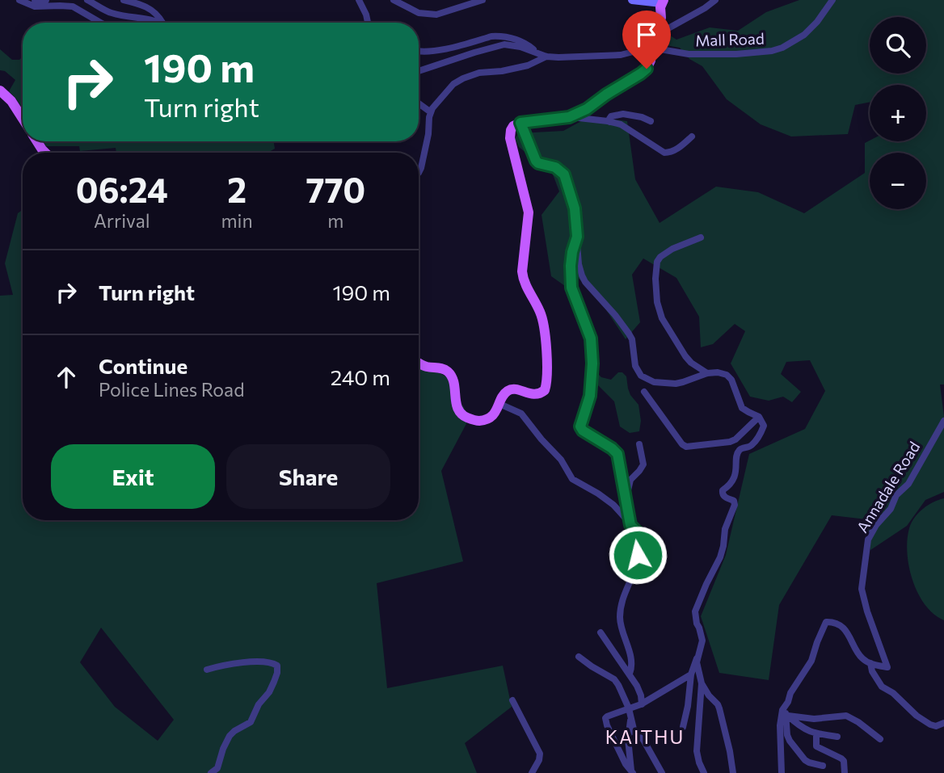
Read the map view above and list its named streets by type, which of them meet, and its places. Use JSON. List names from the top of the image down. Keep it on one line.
{"streets":{"street":["Mall Road","Annadale Road"]},"districts":["KAITHU"],"page":{"map_buttons":["+","−"],"turn":["190 m","Turn right"],"eta":["06:24","Arrival","2","min","770","m"],"list":[{"name":"Turn right","value":"190 m"},{"name":"Continue","note":"Police Lines Road","value":"240 m"}],"buttons":["Exit","Share"]}}
